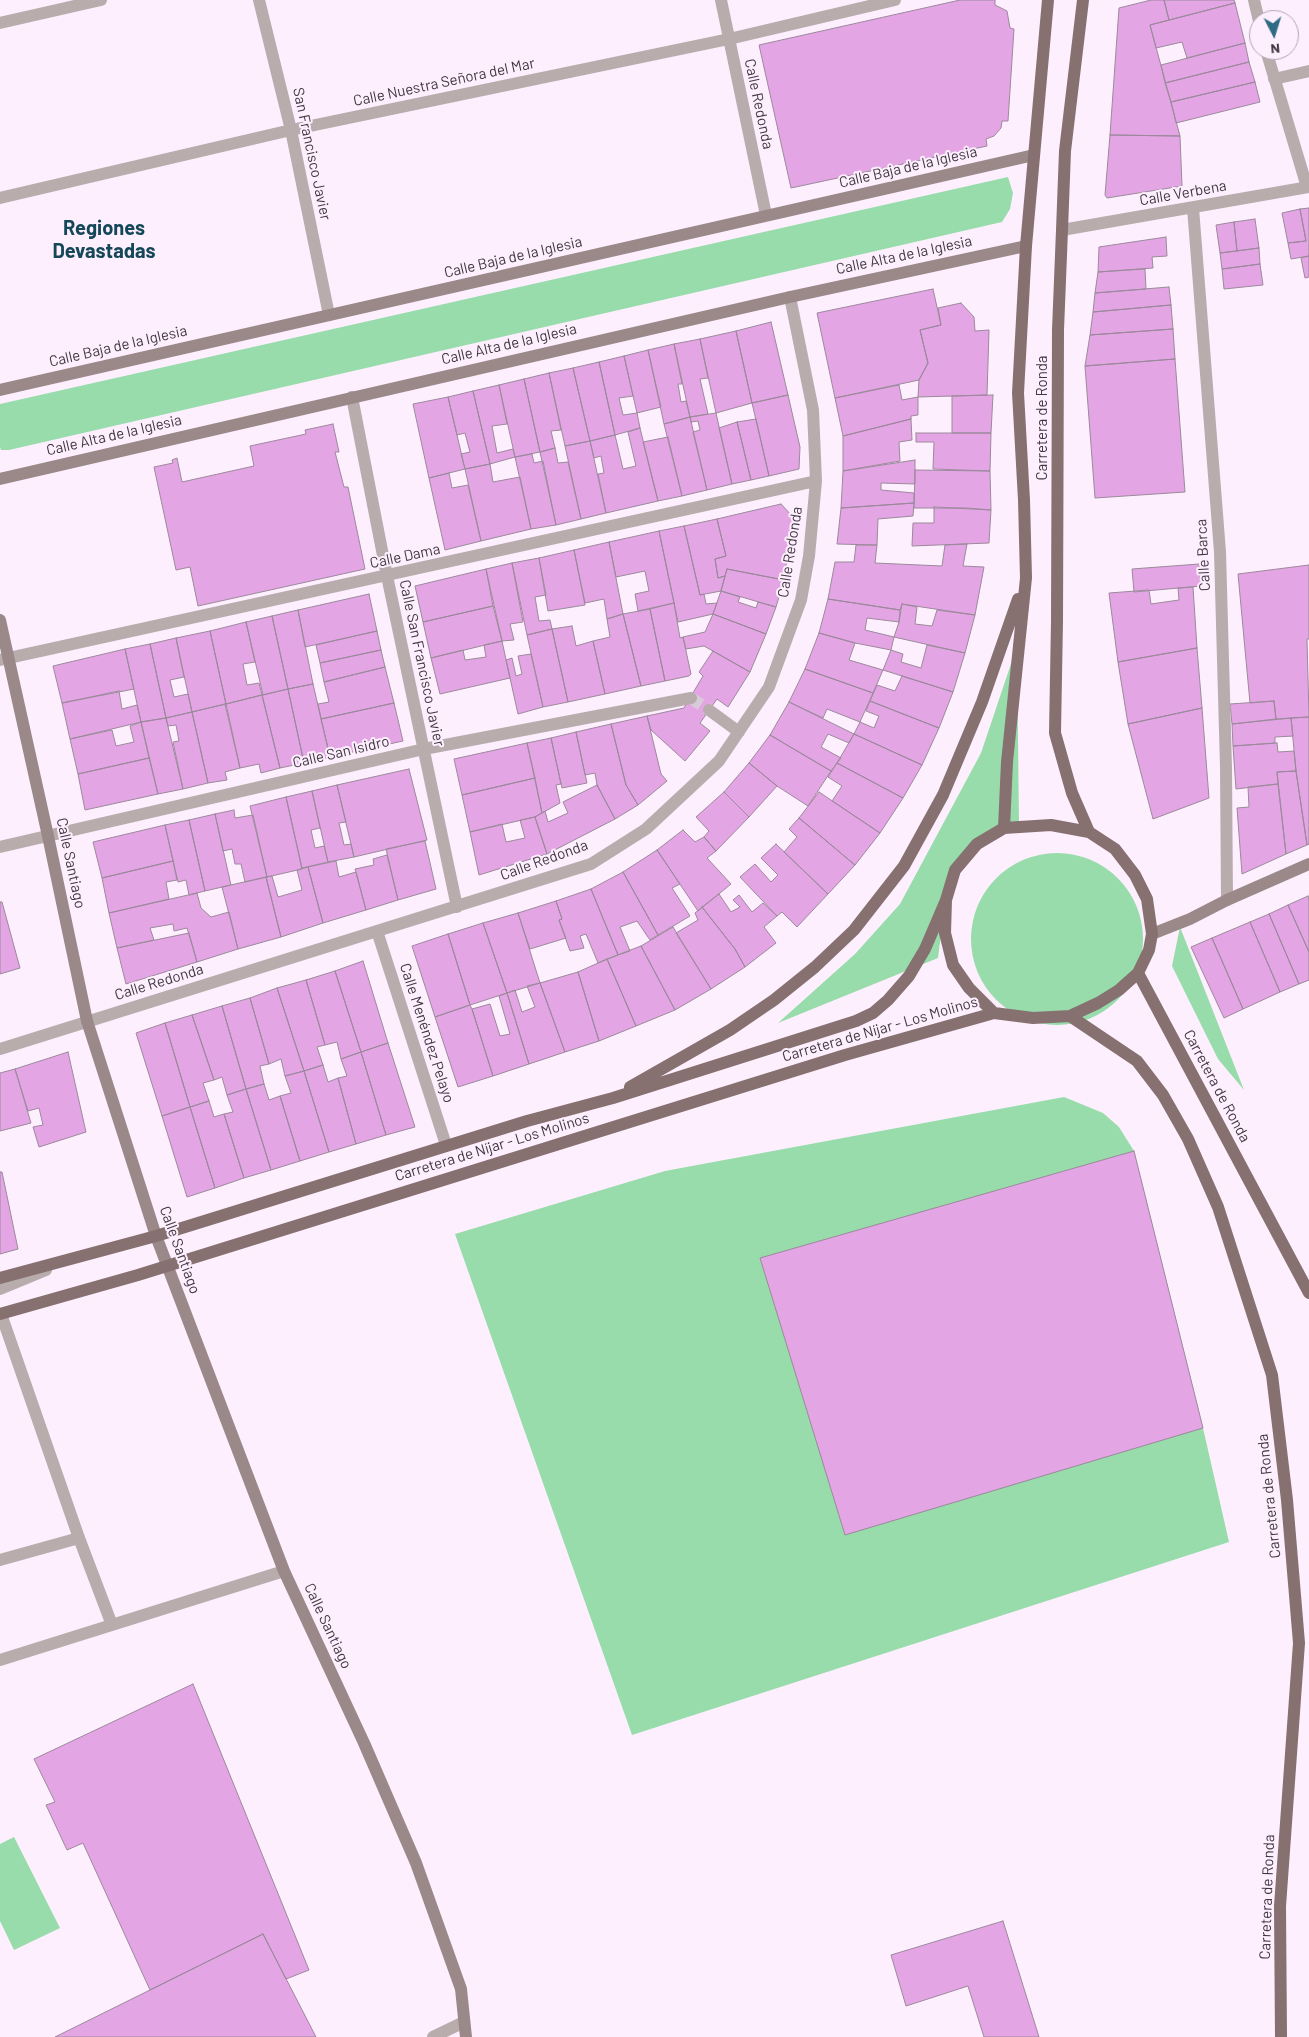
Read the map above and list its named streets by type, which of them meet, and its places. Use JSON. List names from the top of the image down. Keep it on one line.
{"streets":{"main road":["Carretera de Ronda","Carretera de Níjar - Los Molinos"],"street":["Calle Nuestra Señora del Mar","Calle Redonda","San Francisco Javier","Calle Baja de la Iglesia","Calle Verbena","Calle Alta de la Iglesia","Calle Barca","Calle Dama","Calle San Francisco Javier","Calle San Isidro","Calle Santiago","Calle Menéndez Pelayo"]},"crossings":[["Calle Nuestra Señora del Mar","Calle Redonda"],["Calle Nuestra Señora del Mar","San Francisco Javier"],["Calle Redonda","Calle Baja de la Iglesia"],["Calle Redonda","Calle Alta de la Iglesia"],["Calle Redonda","Calle Dama"],["Calle Redonda","Calle San Francisco Javier"],["Calle Redonda","Calle Santiago"],["Calle Redonda","Calle Menéndez Pelayo"],["San Francisco Javier","Calle Baja de la Iglesia"],["Calle Baja de la Iglesia","Carretera de Ronda"],["Calle Verbena","Carretera de Ronda"],["Calle Verbena","Calle Barca"],["Calle Alta de la Iglesia","Carretera de Ronda"],["Calle Alta de la Iglesia","Calle San Francisco Javier"],["Calle Dama","Calle San Francisco Javier"],["Calle Dama","Calle Santiago"],["Calle San Francisco Javier","Calle San Isidro"],["Calle San Isidro","Calle Santiago"],["Calle Santiago","Carretera de Níjar - Los Molinos"],["Carretera de Níjar - Los Molinos","Calle Menéndez Pelayo"]],"districts":["Regiones Devastadas"],"north":"bottom"}
